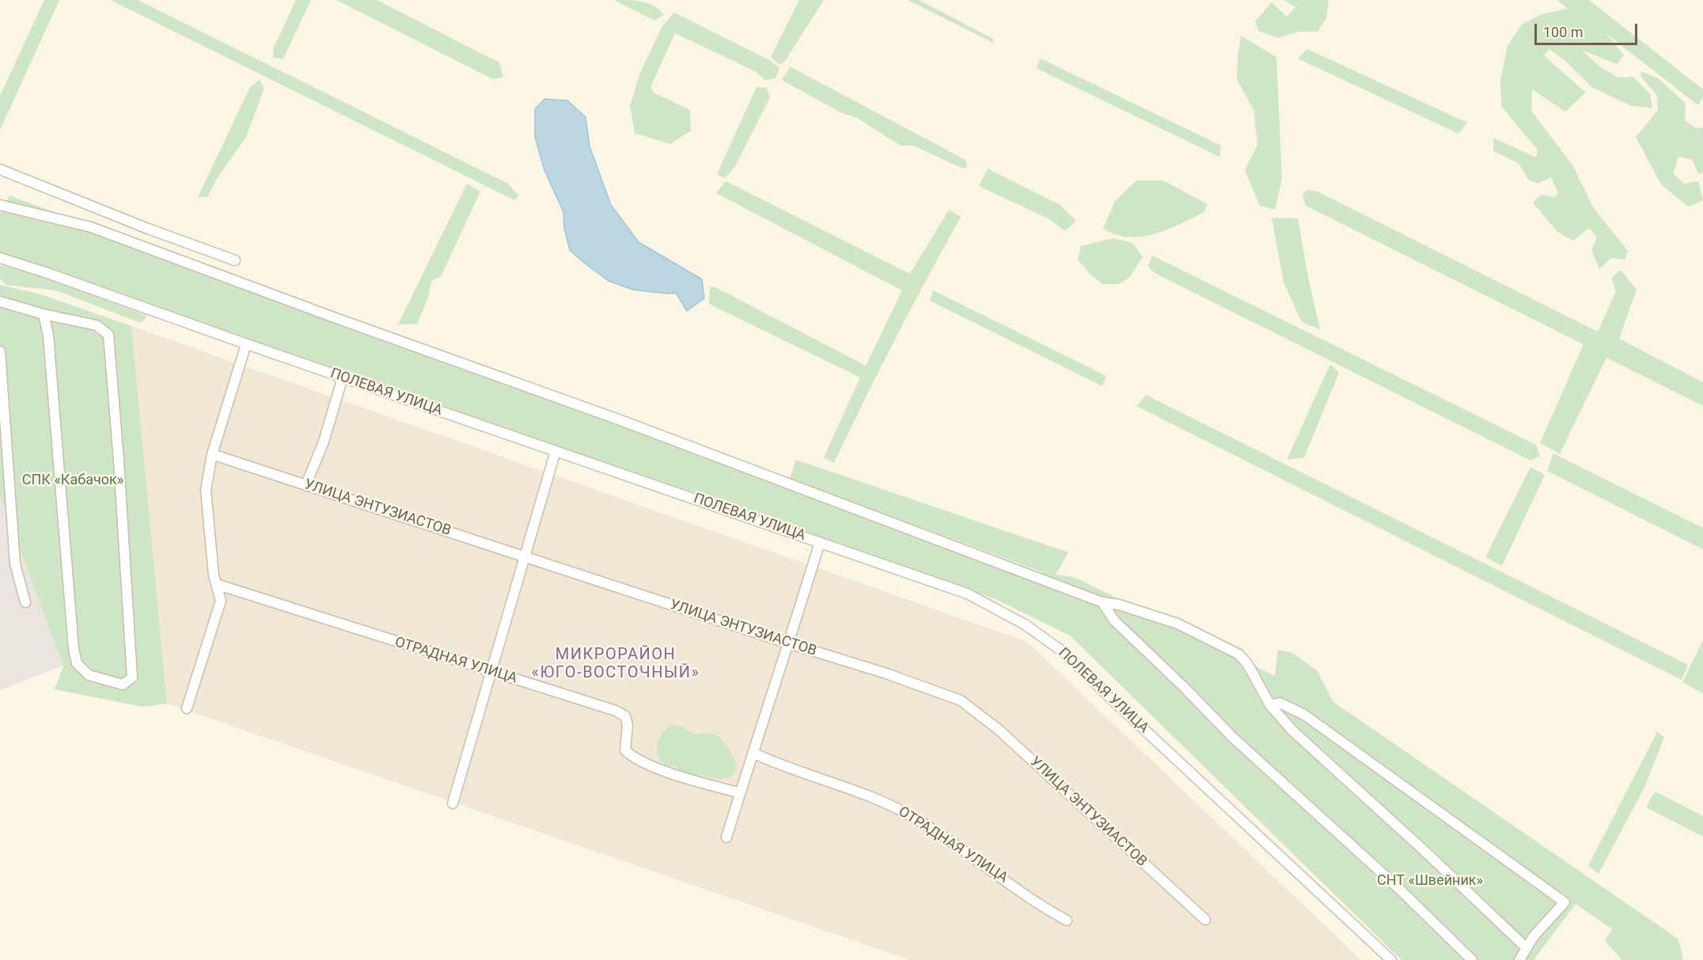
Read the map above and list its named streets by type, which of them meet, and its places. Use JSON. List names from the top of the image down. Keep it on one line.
{"streets":{"street":["ПОЛЕВАЯ УЛИЦА","УЛИЦА ЭНТУЗИАСТОВ","ОТРАДНАЯ УЛИЦА"]},"districts":["МИКРОРАЙОН «ЮГО-ВОСТОЧНЫЙ»"],"parks":["СПК «Кабачок»","СНТ «Швейник»"],"scale_bar":"100 m"}
